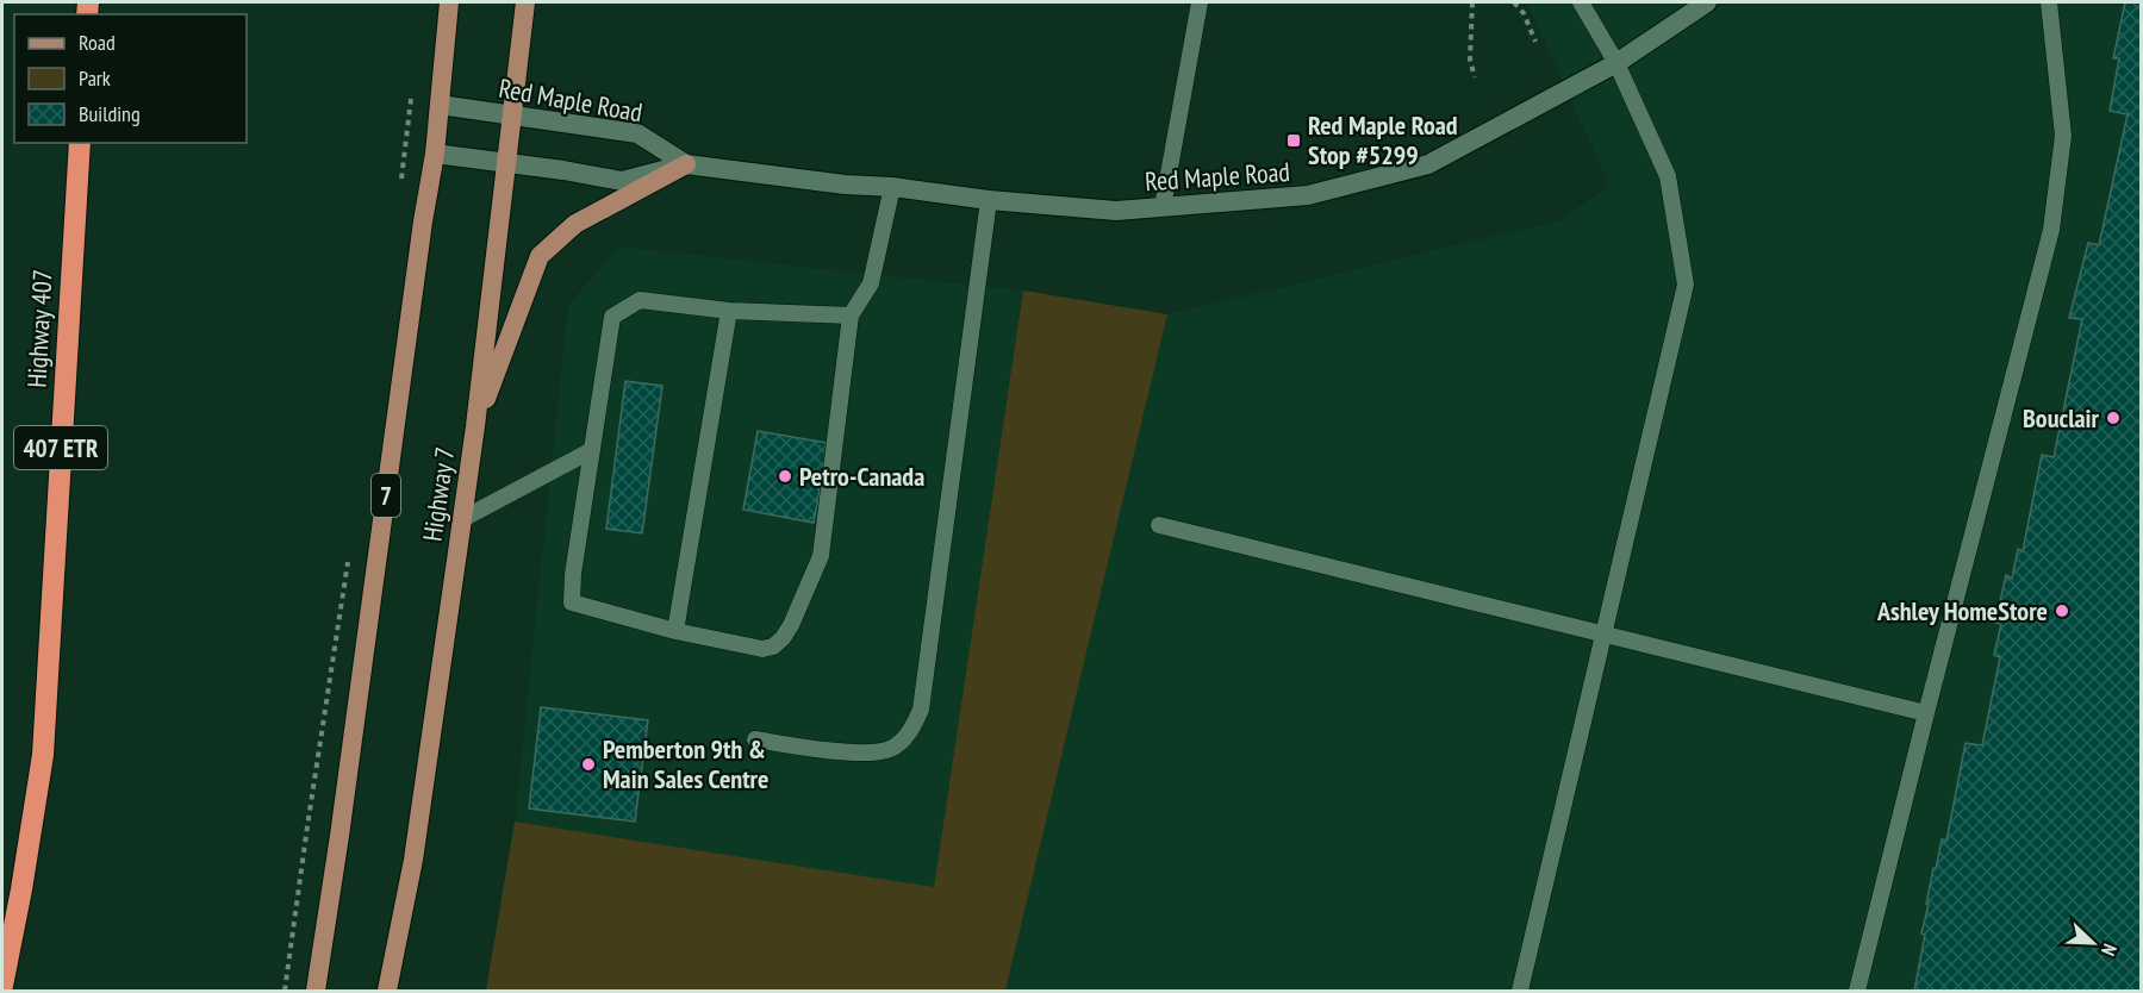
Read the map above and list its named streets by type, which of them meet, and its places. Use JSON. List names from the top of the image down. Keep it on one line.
{"streets":{"highway":["Highway 407","407 ETR"],"main road":["Highway 7","7"],"street":["Red Maple Road"]},"crossings":[["Red Maple Road","Highway 7"]],"places":{"transit":["Red Maple Road Stop #5299"],"other":["Bouclair","Petro-Canada","Ashley HomeStore","Pemberton 9th & Main Sales Centre"]},"legend":["Road","Park","Building"],"north":"bottom right"}
